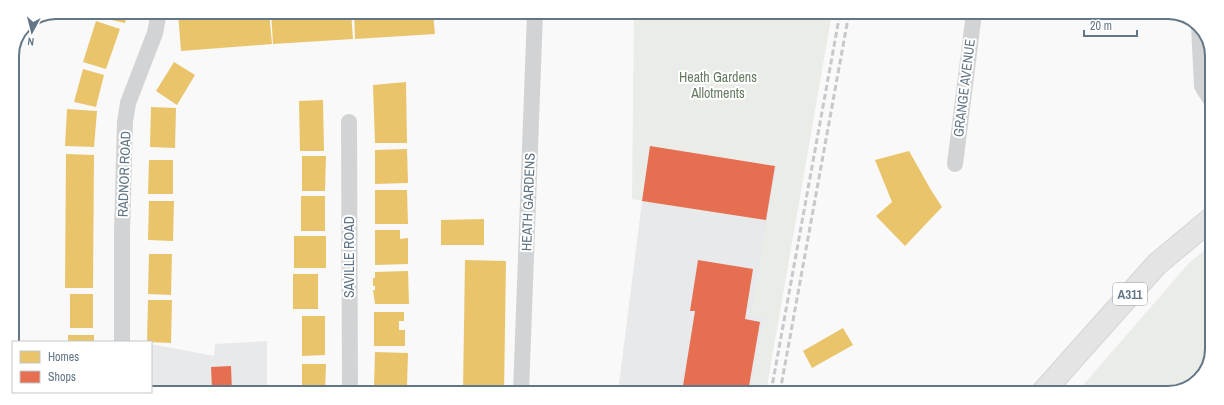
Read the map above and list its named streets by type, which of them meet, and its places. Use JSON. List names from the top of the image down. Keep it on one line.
{"streets":{"main road":["A311"],"street":["GRANGE AVENUE","RADNOR ROAD","HEATH GARDENS","SAVILLE ROAD"]},"parks":["Heath Gardens Allotments"],"legend":["Homes","Shops"],"scale_bar":"20 m","north":"bottom"}
